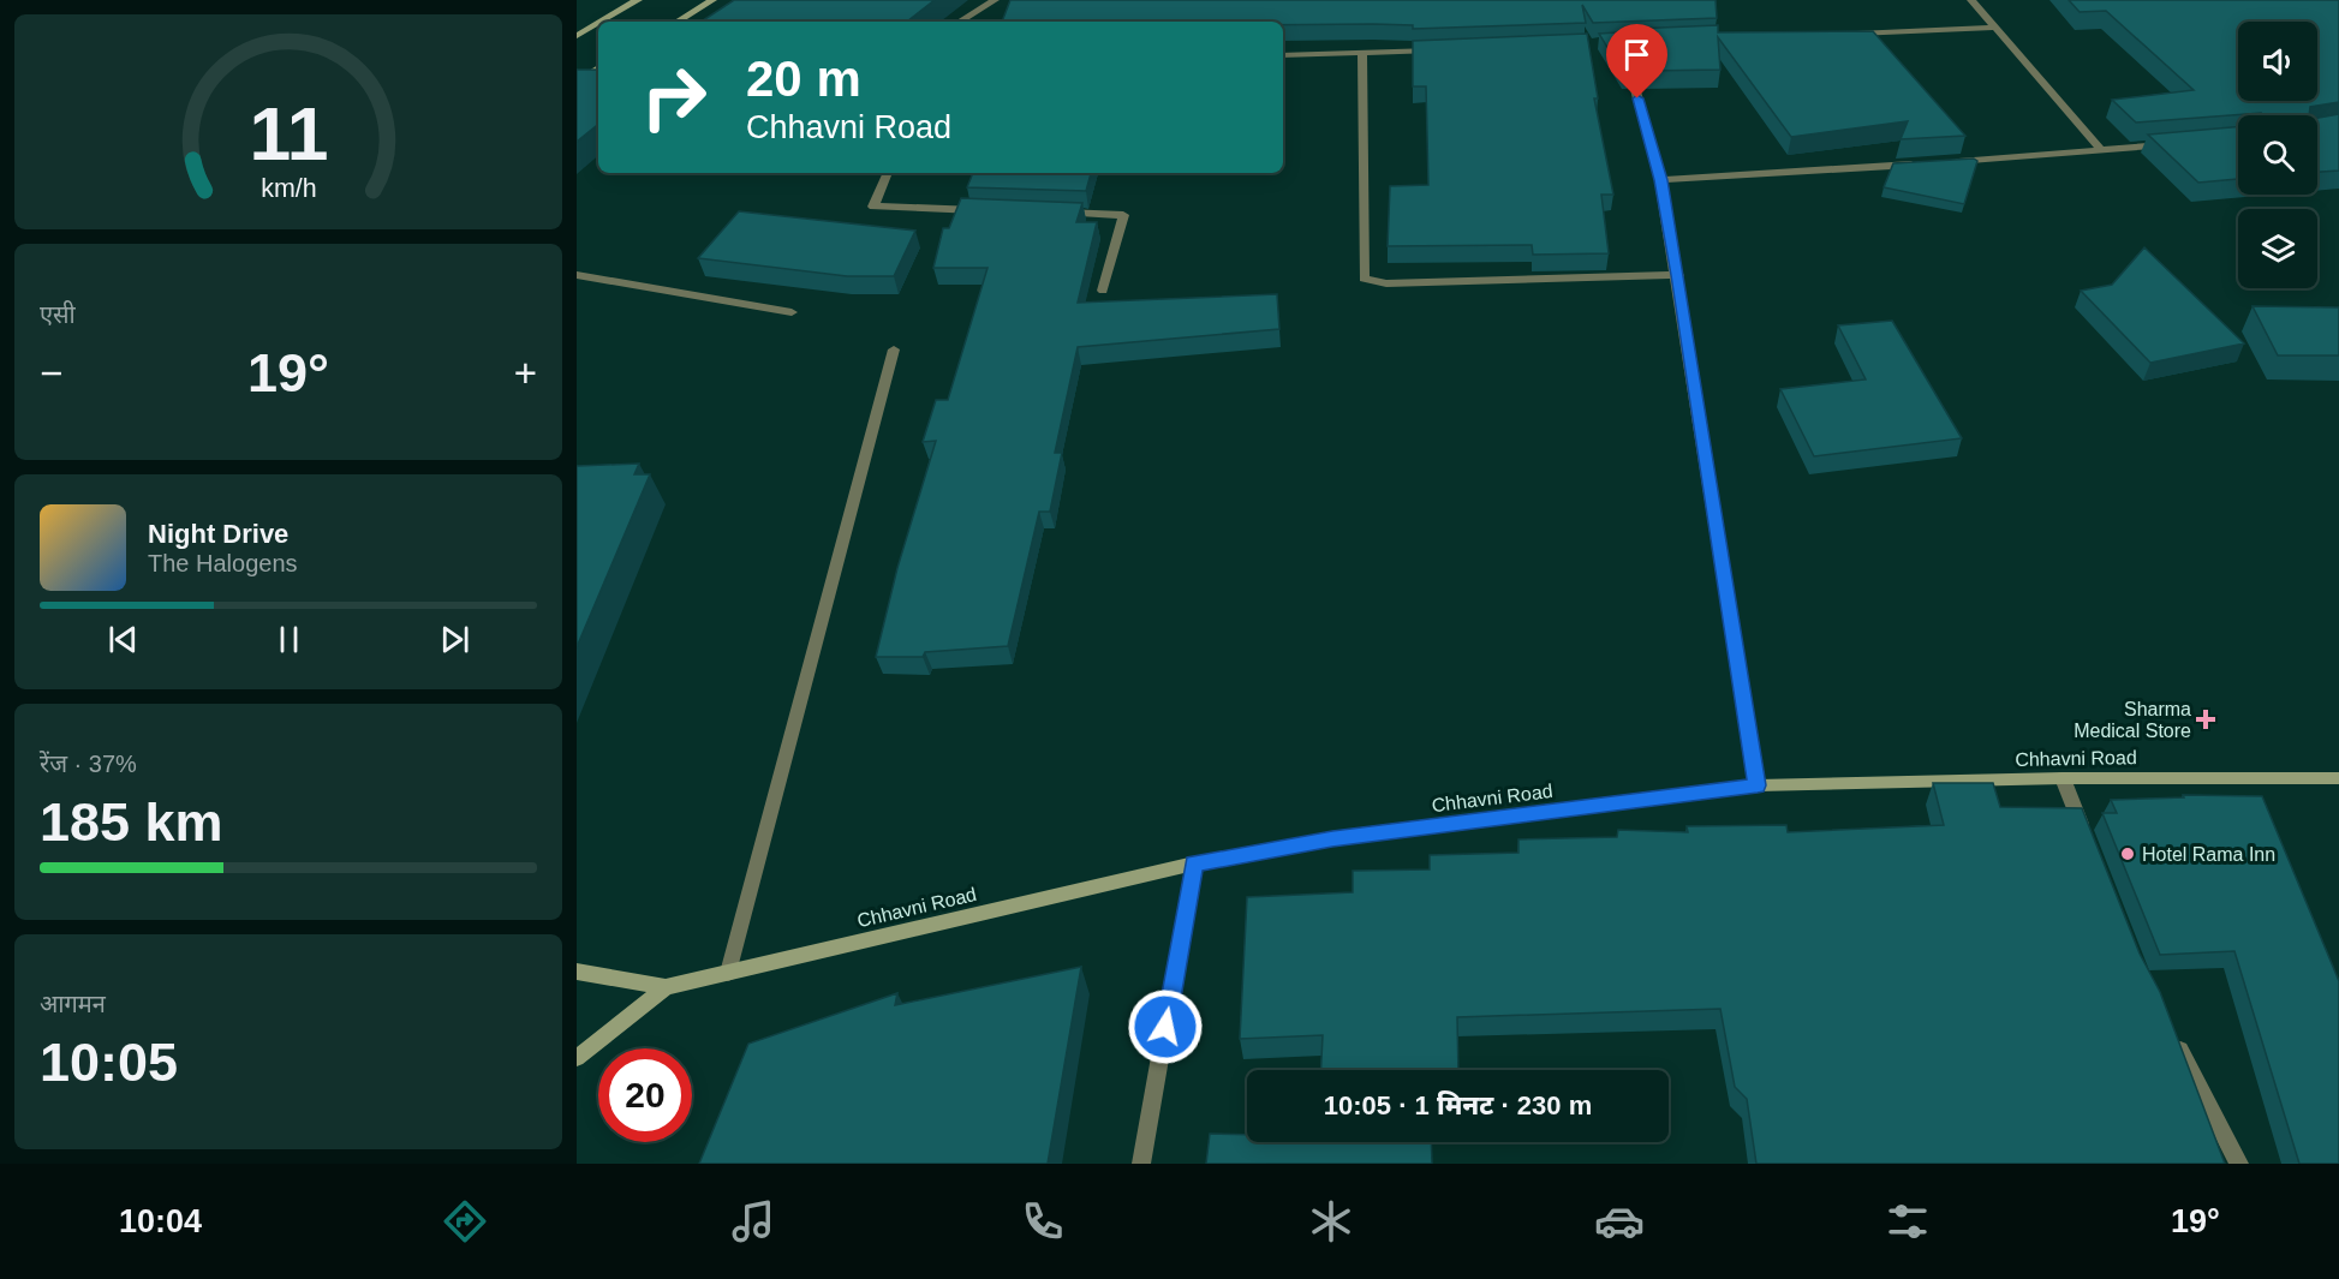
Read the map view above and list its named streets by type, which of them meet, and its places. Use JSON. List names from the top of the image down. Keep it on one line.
{"streets":{"main road":["Chhavni Road"]},"places":{"health":["Sharma Medical Store"],"other":["Hotel Rama Inn"]},"page":{"turn":["20 m","Chhavni Road"],"tile":["एसी",["रेंज · 37%","185 km"],["आगमन","10:05"]],"heat":["−","19°","+"],"song":["Night Drive","The Halogens"],"limit":"20","trip":"10:05 · 1 मिनट · 230 m","tabs":["10:04","19°"],"gauge":["11","km/h"]}}
